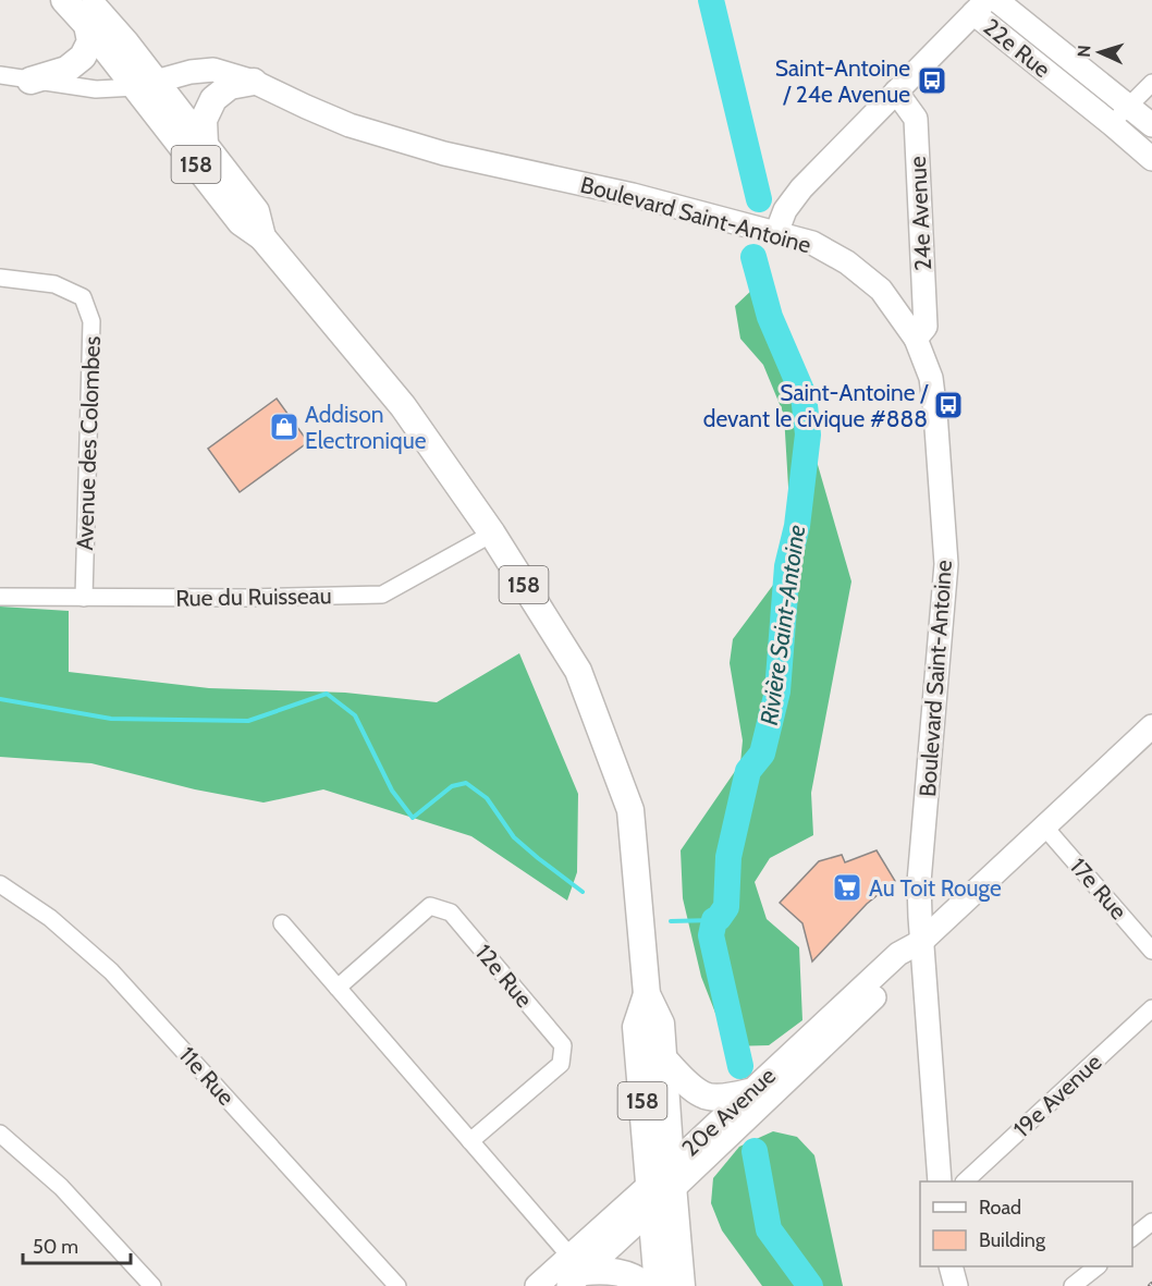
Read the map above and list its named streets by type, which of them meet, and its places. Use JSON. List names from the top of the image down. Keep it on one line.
{"streets":{"main road":["158"],"street":["22e Rue","24e Avenue","Boulevard Saint-Antoine","Avenue des Colombes","Rue du Ruisseau","17e Rue","12e Rue","11e Rue","19e Avenue","20e Avenue"]},"crossings":[["158","Boulevard Saint-Antoine"],["158","Rue du Ruisseau"],["158","20e Avenue"],["24e Avenue","Boulevard Saint-Antoine"],["Boulevard Saint-Antoine","20e Avenue"],["Avenue des Colombes","Rue du Ruisseau"],["17e Rue","20e Avenue"]],"water":["Rivière Saint-Antoine"],"places":{"bus stop":["Saint-Antoine / 24e Avenue","Saint-Antoine / devant le civique #888"],"shop":["Addison Electronique"],"supermarket":["Au Toit Rouge"]},"legend":["Road","Building"],"scale_bar":"50 m","north":"left"}
